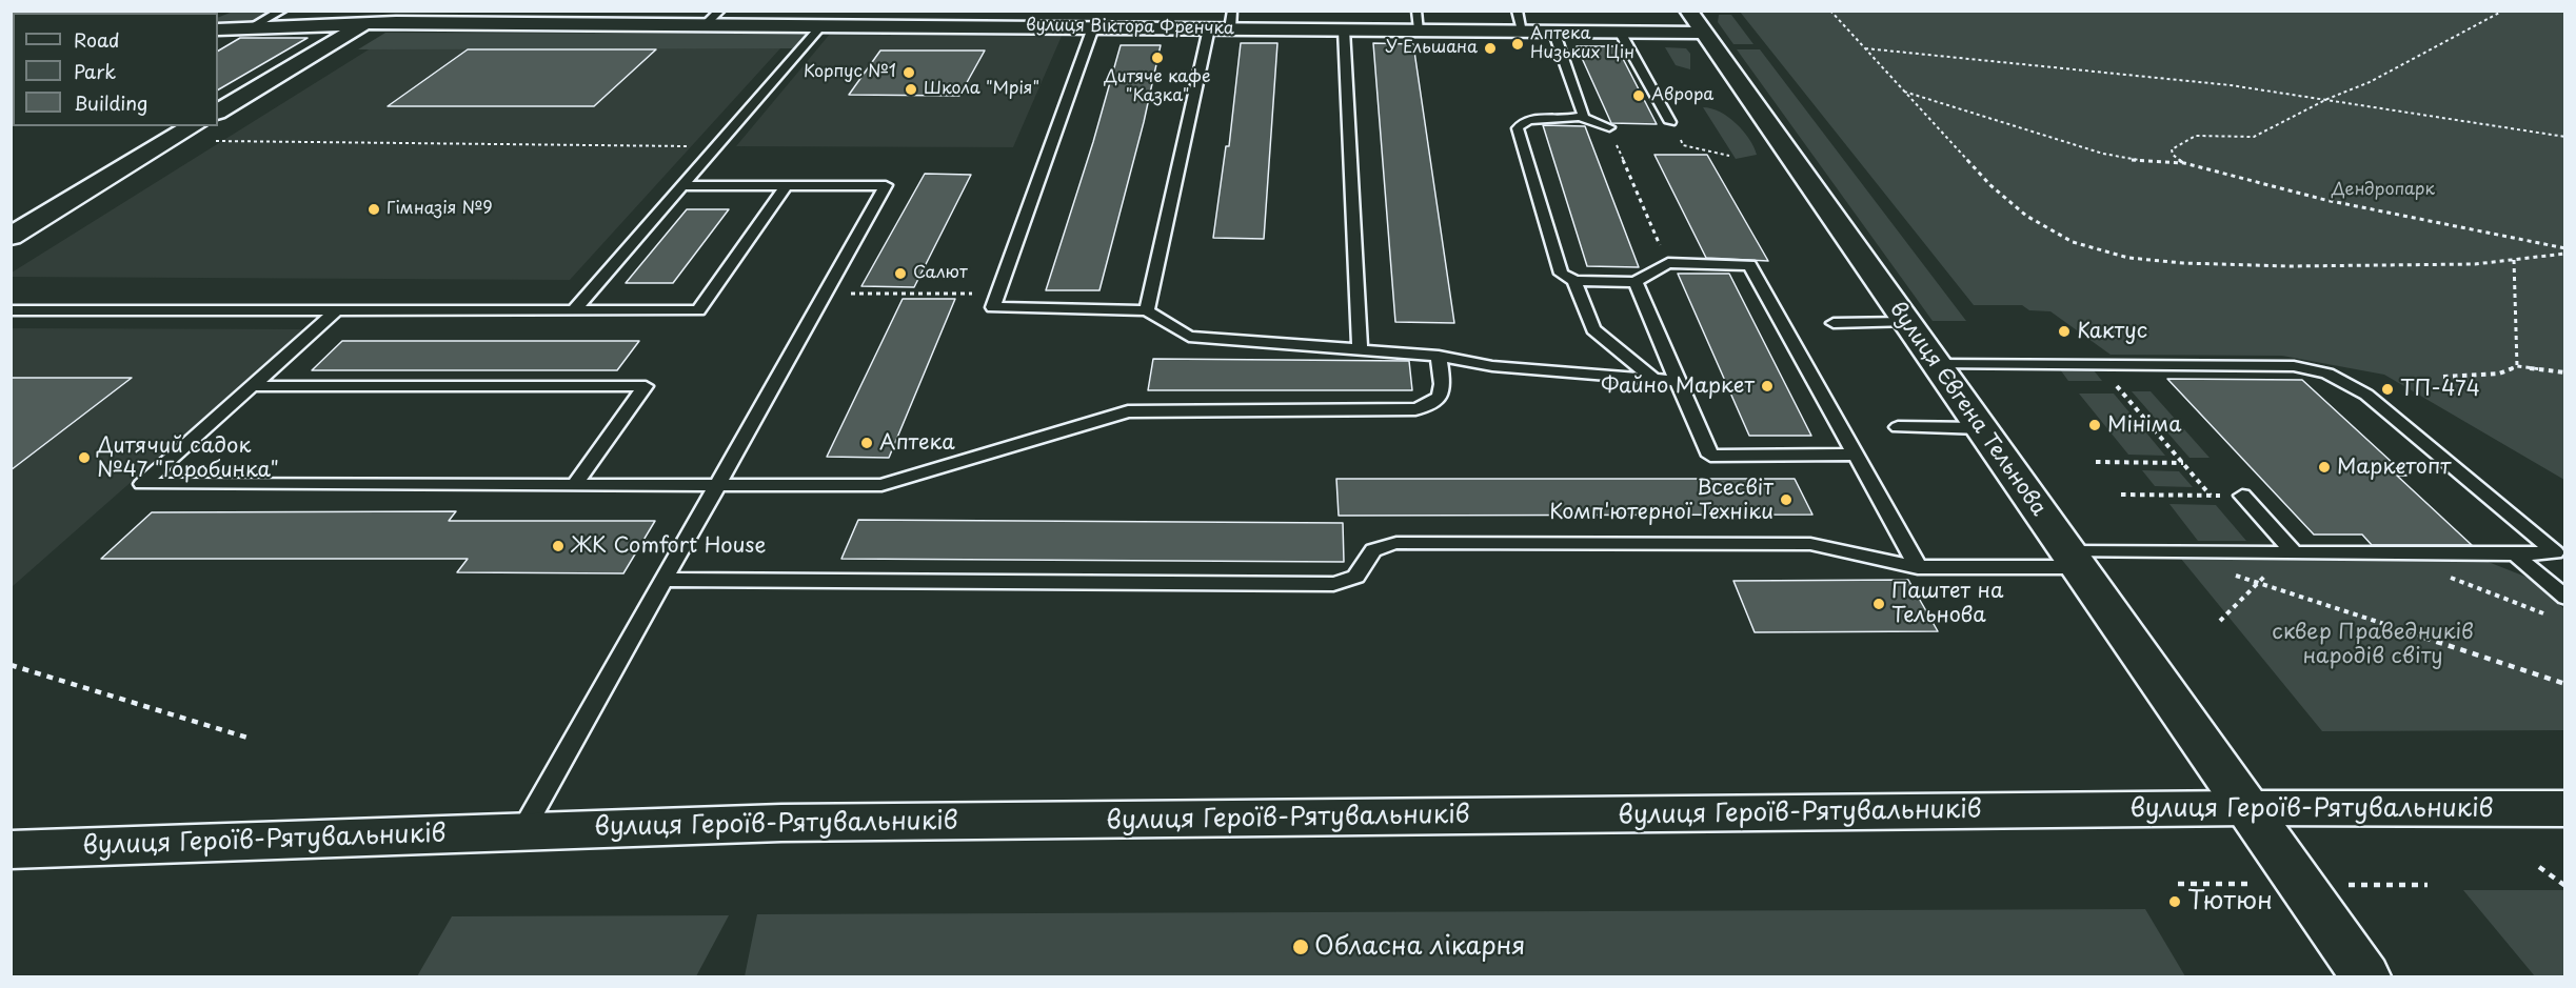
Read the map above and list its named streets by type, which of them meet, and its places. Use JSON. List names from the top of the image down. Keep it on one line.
{"streets":{"main road":["вулиця Віктора Френчка","вулиця Євгена Тельнова","вулиця Героїв-Рятувальників"]},"crossings":[["вулиця Віктора Френчка","вулиця Євгена Тельнова"],["вулиця Євгена Тельнова","вулиця Героїв-Рятувальників"]],"parks":["Дендропарк","сквер Праведників народів світу"],"places":["Аптека Низьких Цін","У Ельшана","Дитяче кафе \"Казка\"","Корпус №1","Школа \"Мрія\"","Аврора","Гімназія №9","Салют","Кактус","Файно Маркет","ТП-474","Мініма","Аптека","Дитячий садок №47 \"Горобинка\"","Маркетопт","Всесвіт Комп'ютерної Техніки","ЖК Comfort House","Паштет на Тельнова","Тютюн","Обласна лікарня"],"legend":["Road","Park","Building"]}
